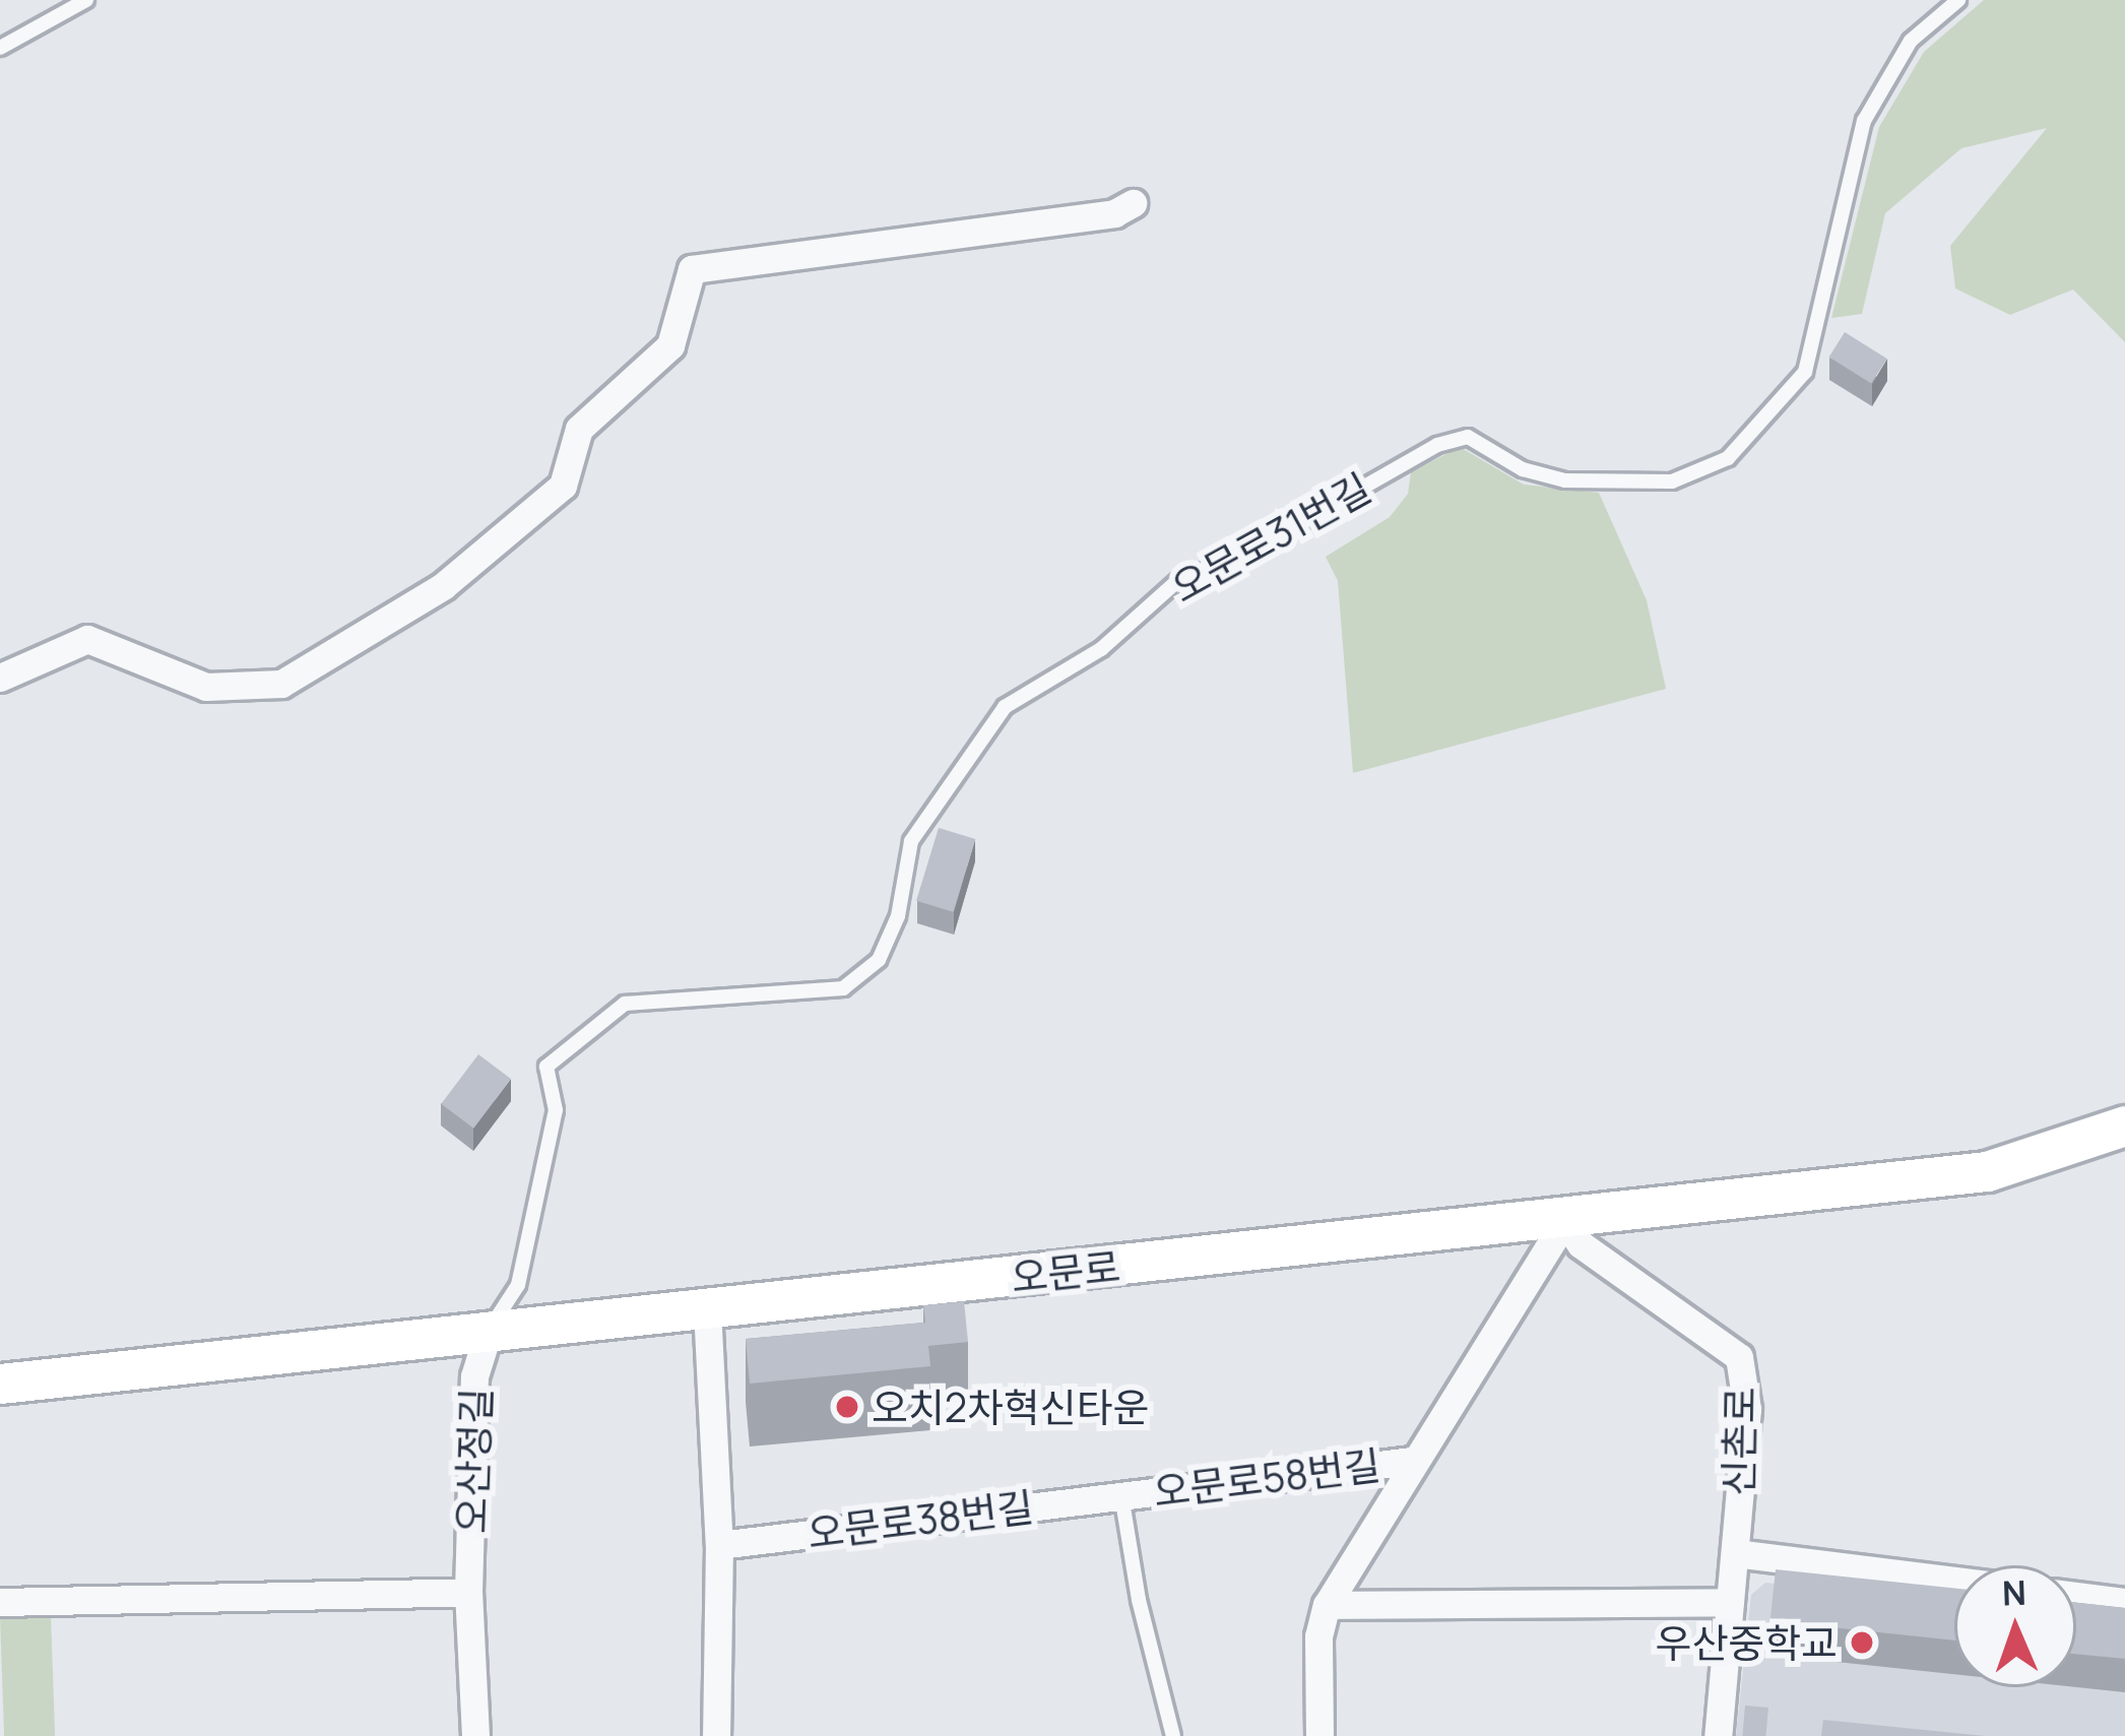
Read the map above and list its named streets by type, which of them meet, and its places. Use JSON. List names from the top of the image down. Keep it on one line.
{"streets":{"street":["오문로","신촌로","오산정길","오문로58번길","오문로38번길"],"lane":["오문로31번길"]},"crossings":[["오문로31번길","오문로"],["오문로31번길","오산정길"],["오문로","신촌로"],["오문로","오산정길"],["오문로","오문로58번길"],["신촌로","오문로58번길"],["오문로58번길","오문로38번길"]],"places":["오치2차혁신타운","우산중학교"],"north":"top"}
